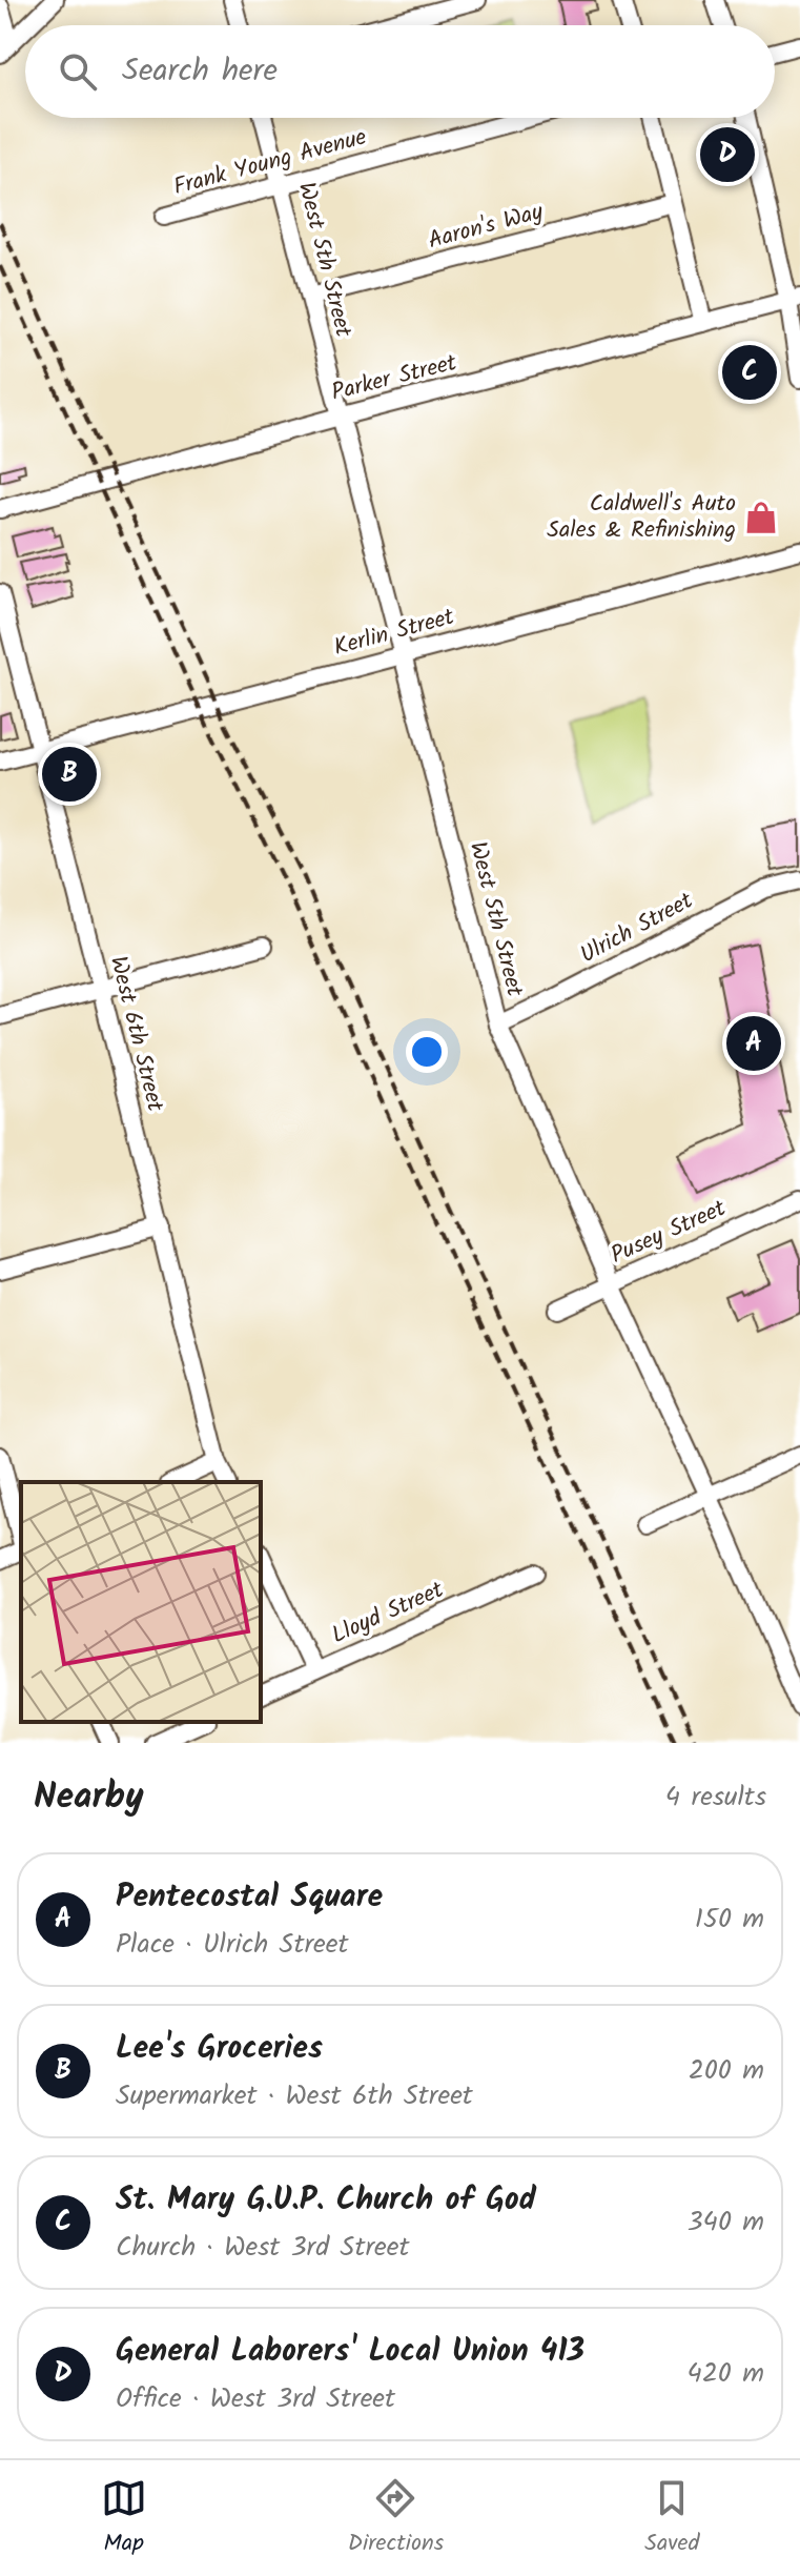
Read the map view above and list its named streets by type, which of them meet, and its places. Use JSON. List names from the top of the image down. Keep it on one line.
{"streets":{"street":["Frank Young Avenue","Aaron's Way","West 5th Street","Parker Street","Kerlin Street","Ulrich Street","West 6th Street","Pusey Street","Lloyd Street"]},"crossings":[["Frank Young Avenue","West 5th Street"],["Aaron's Way","West 5th Street"],["West 5th Street","Parker Street"],["West 5th Street","Kerlin Street"],["West 5th Street","Ulrich Street"],["West 5th Street","Pusey Street"],["Kerlin Street","West 6th Street"]],"places":{"shop":["Caldwell's Auto Sales & Refinishing"]},"page":{"search":"Search here","pins":["D","C","B","A"],"heading":["Nearby","4 results"],"list":[{"mark":"A","name":"Pentecostal Square","note":"Place · Ulrich Street","value":"150 m"},{"mark":"B","name":"Lee's Groceries","note":"Supermarket · West 6th Street","value":"200 m"},{"mark":"C","name":"St. Mary G.U.P. Church of God","note":"Church · West 3rd Street","value":"340 m"},{"mark":"D","name":"General Laborers' Local Union 413","note":"Office · West 3rd Street","value":"420 m"}],"nav":["Map","Directions","Saved"]}}
